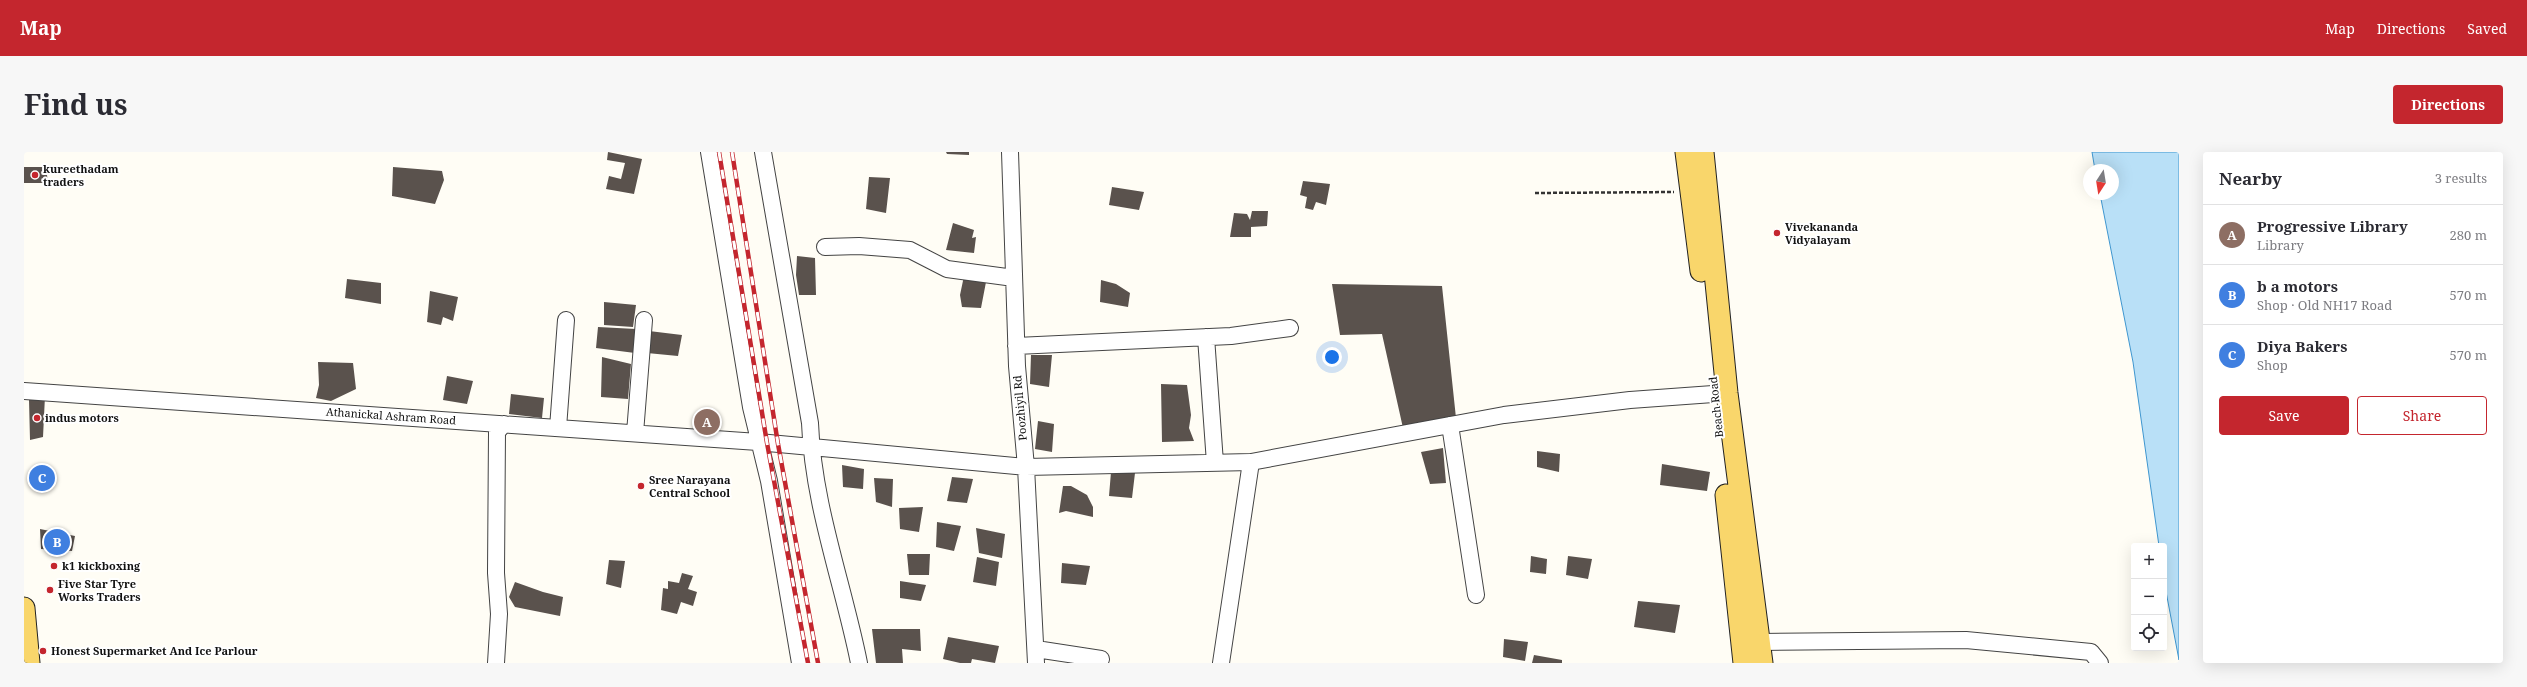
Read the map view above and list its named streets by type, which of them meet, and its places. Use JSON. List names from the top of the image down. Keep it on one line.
{"streets":{"main road":["Beach Road"],"street":["Poozhiyil Rd","Athanickal Ashram Road"]},"crossings":[["Beach Road","Athanickal Ashram Road"],["Poozhiyil Rd","Athanickal Ashram Road"]],"places":["kureethadam traders","Vivekananda Vidyalayam","indus motors","Sree Narayana Central School","k1 kickboxing","Five Star Tyre Works Traders","Honest Supermarket And Ice Parlour"],"north":"bottom","page":{"header":"Map","nav":["Map","Directions","Saved"],"title":"Find us","buttons":["Directions",["Save","Share"]],"heading":["Nearby","3 results"],"list":[{"mark":"A","name":"Progressive Library","note":"Library","value":"280 m"},{"mark":"B","name":"b a motors","note":"Shop · Old NH17 Road","value":"570 m"},{"mark":"C","name":"Diya Bakers","note":"Shop","value":"570 m"}],"pins":["A","C","B"],"map_buttons":["+","−"]}}
